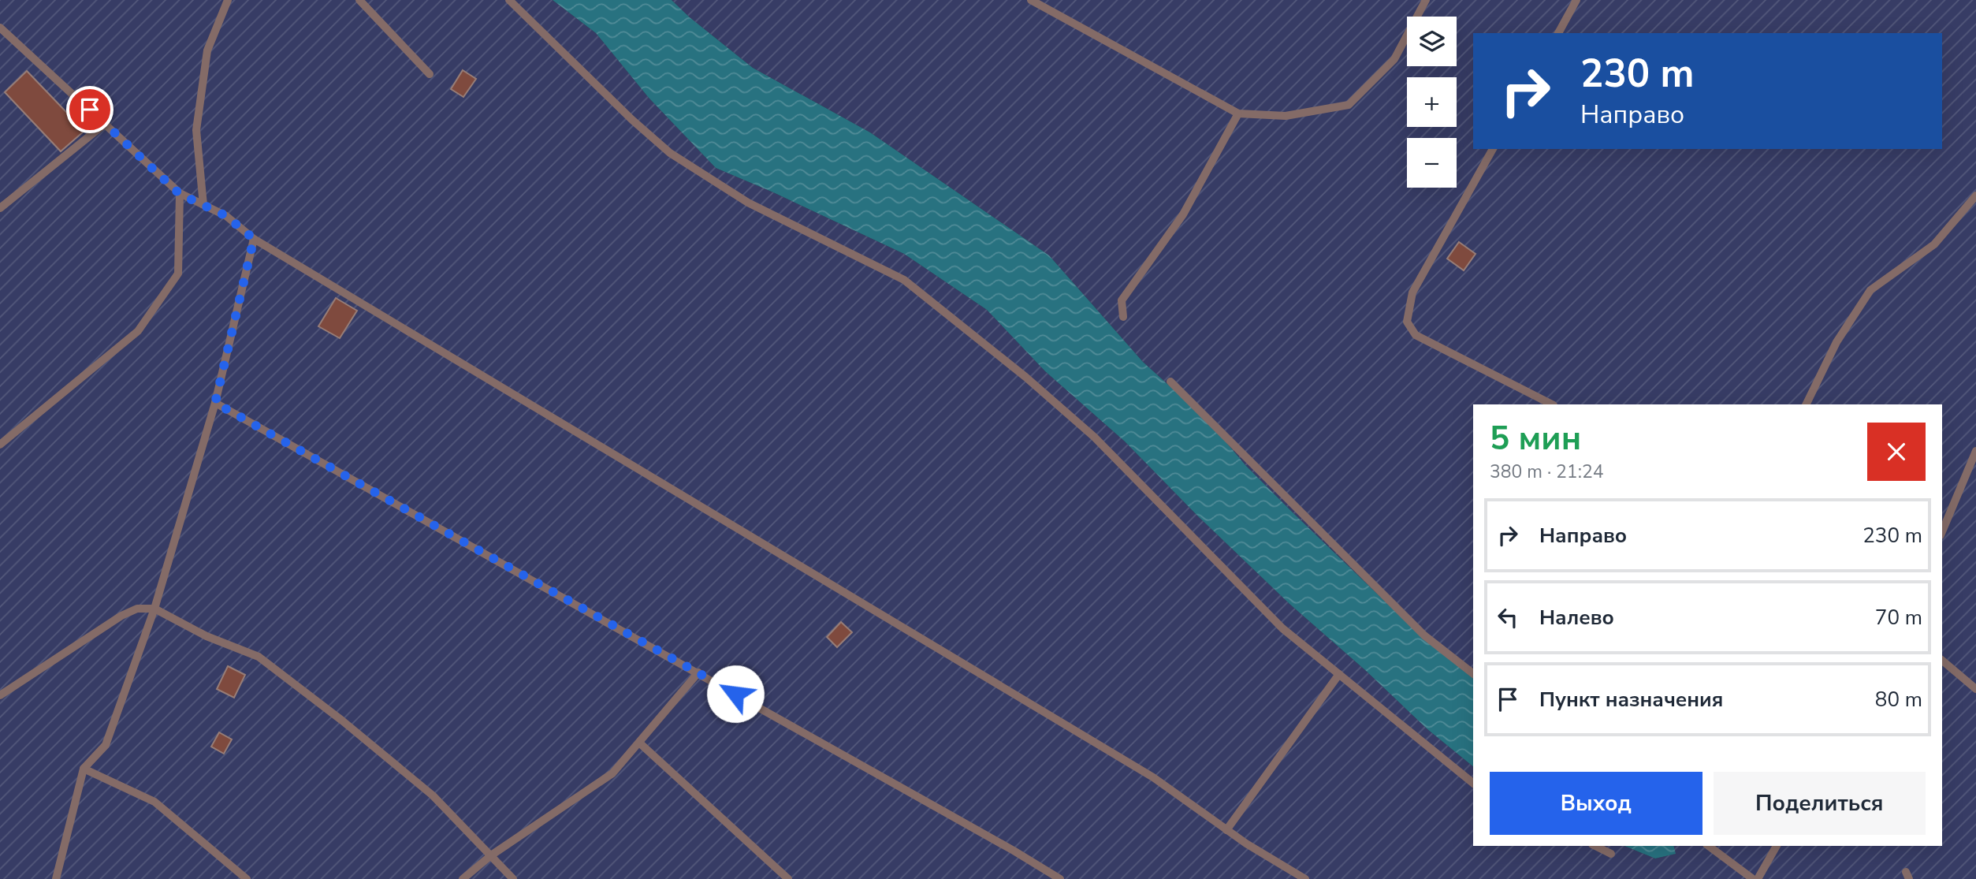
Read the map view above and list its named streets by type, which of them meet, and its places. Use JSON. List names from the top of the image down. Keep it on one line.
{"page":{"map_buttons":["+","−"],"turn":["230 m","Направо"],"heading":["5 мин","380 m · 21:24"],"list":[{"name":"Направо","value":"230 m"},{"name":"Налево","value":"70 m"},{"name":"Пункт назначения","value":"80 m"}],"buttons":["Выход","Поделиться"]}}
